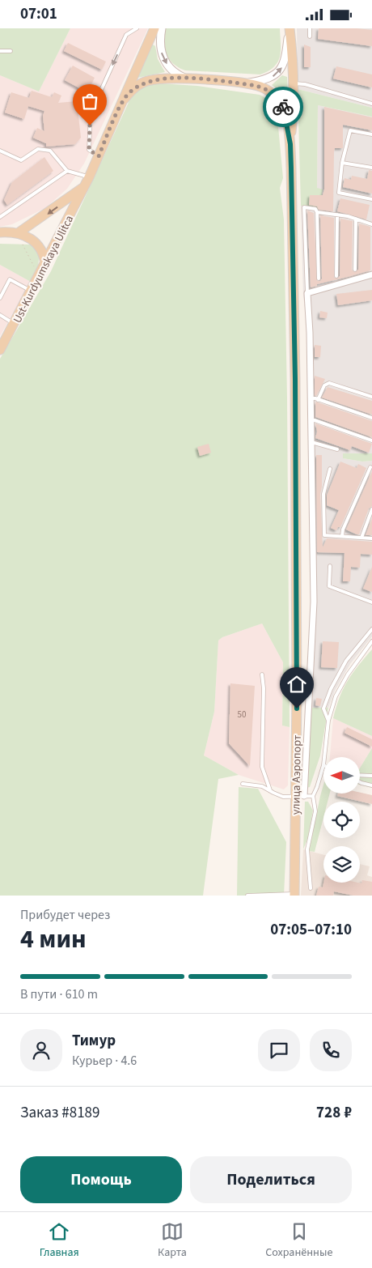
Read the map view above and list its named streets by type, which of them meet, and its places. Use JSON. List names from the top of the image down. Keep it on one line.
{"streets":{"main road":["Ust-Kurdyumskaya Ulitca","улица Аэропорт"]},"house_numbers":["50"],"north":"left","page":{"status":"07:01","heading":["4 мин","Прибудет через","07:05–07:10"],"panel":["Тимур","Курьер · 4.6","Заказ #8189","728 ₽"],"bar":"В пути · 610 m","buttons":["Помощь","Поделиться"],"tabs":["Главная","Карта","Сохранённые"]}}
